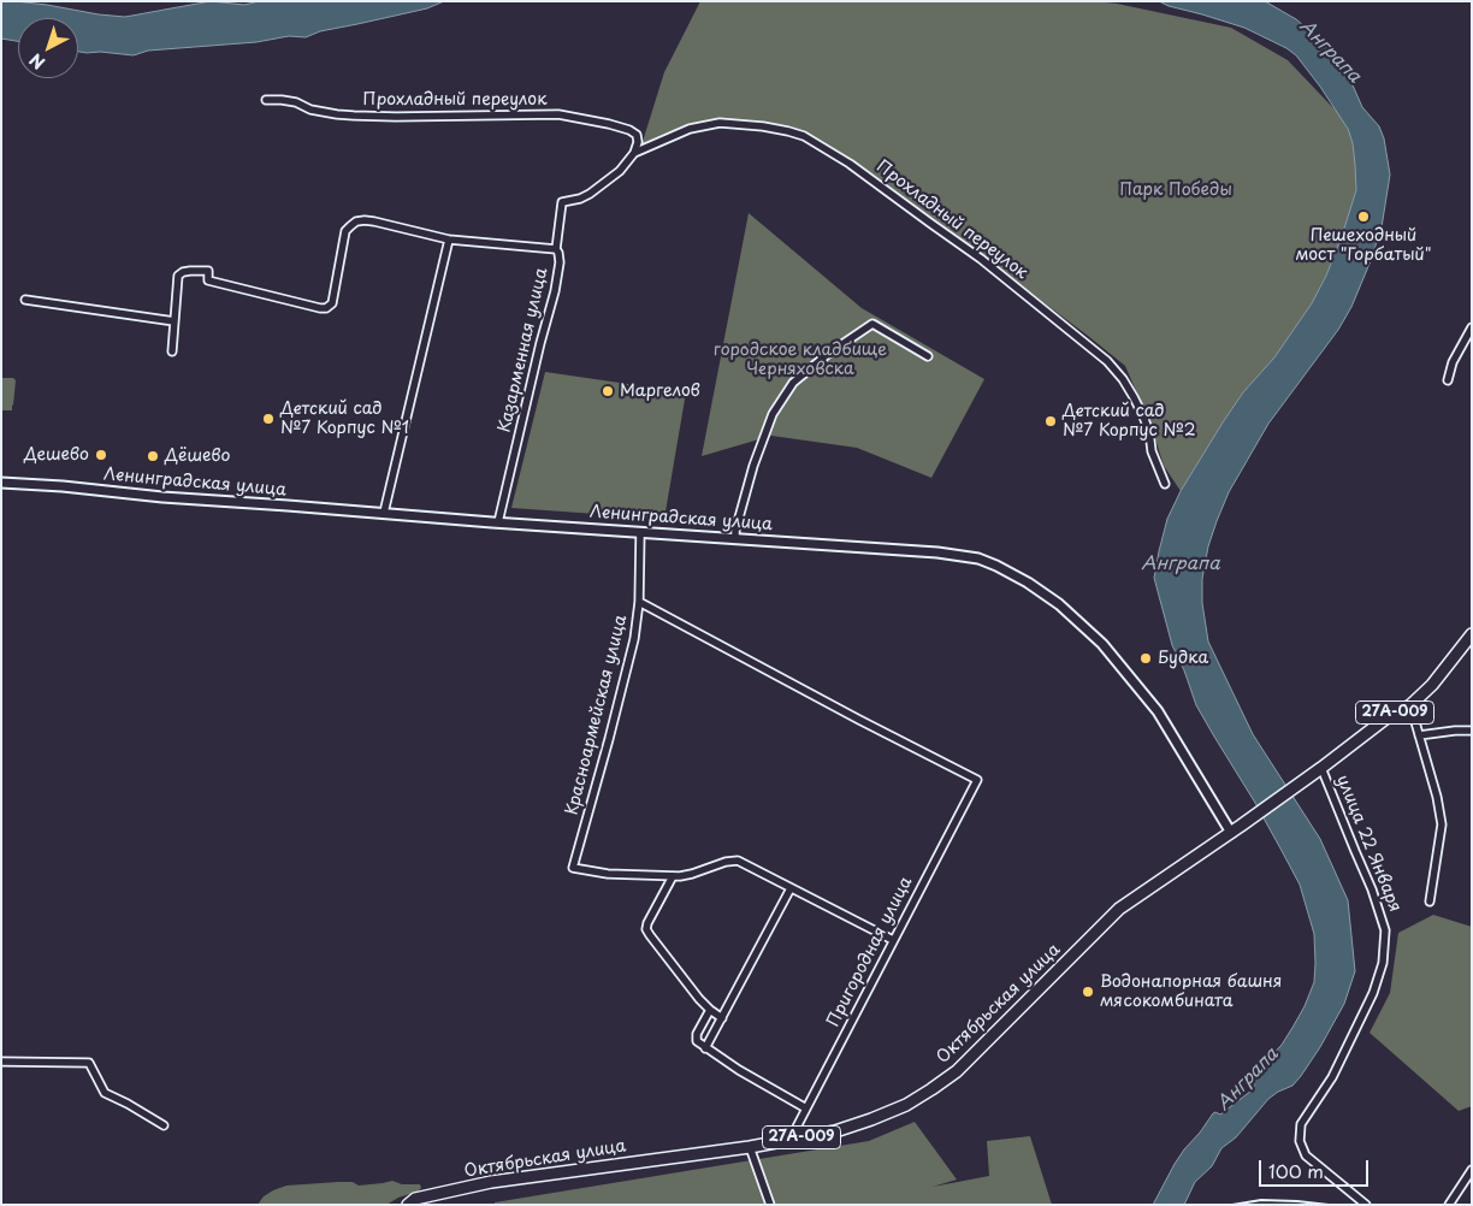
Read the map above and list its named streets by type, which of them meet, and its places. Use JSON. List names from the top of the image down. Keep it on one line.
{"streets":{"main road":["27А-009","Октябрьская улица"],"street":["Прохладный переулок","Казарменная улица","Ленинградская улица","Красноармейская улица","улица 22 Января","Пригородная улица"]},"crossings":[["Казарменная улица","Ленинградская улица"],["Ленинградская улица","27А-009"],["Ленинградская улица","Красноармейская улица"],["Ленинградская улица","Октябрьская улица"],["27А-009","улица 22 Января"],["27А-009","Октябрьская улица"],["Красноармейская улица","Пригородная улица"],["Пригородная улица","Октябрьская улица"]],"water":["Анграпа"],"parks":["Парк Победы","городское кладбище Черняховска"],"places":["Пешеходный мост \"Горбатый\"","Маргелов","Детский сад №7 Корпус №1","Детский сад №7 Корпус №2","Дешево","Дёшево","Будка","Водонапорная башня мясокомбината"],"scale_bar":"100 m","north":"bottom left"}
